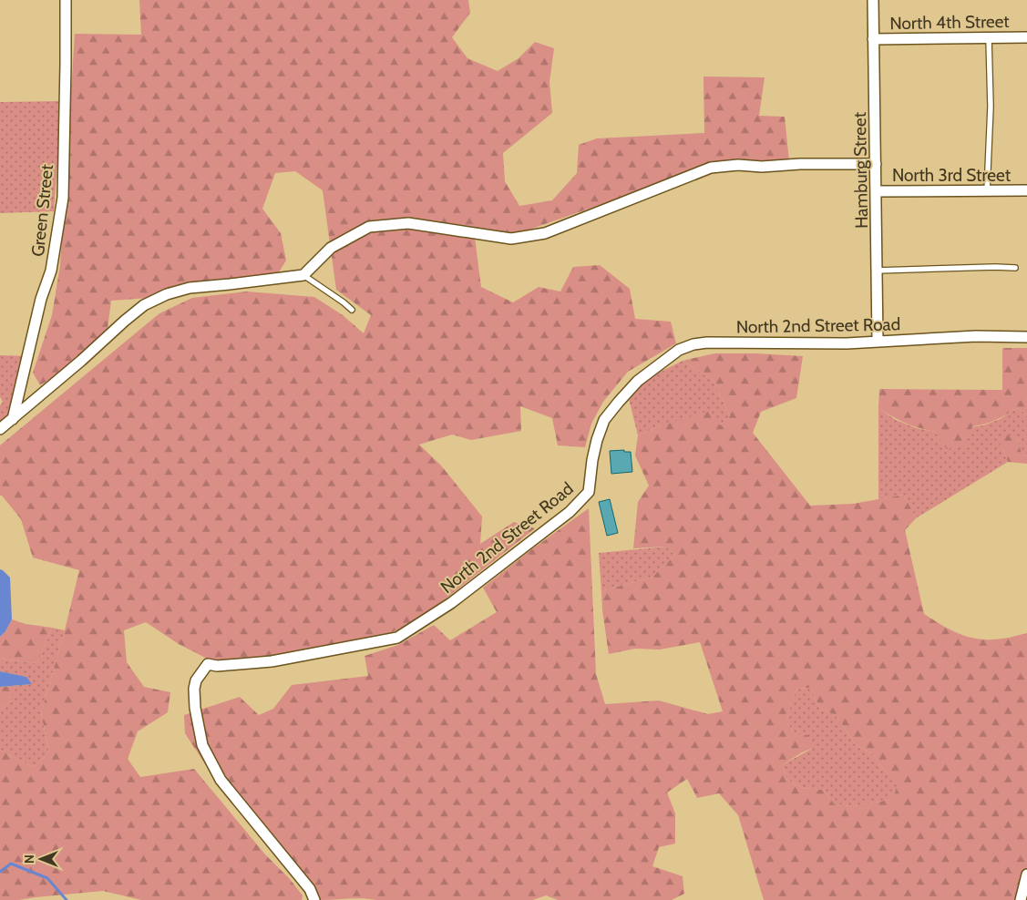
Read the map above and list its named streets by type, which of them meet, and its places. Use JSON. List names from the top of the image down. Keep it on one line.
{"streets":{"street":["North 4th Street","Hamburg Street","North 3rd Street","Green Street","North 2nd Street Road"]},"crossings":[["North 4th Street","Hamburg Street"],["Hamburg Street","North 3rd Street"],["Hamburg Street","North 2nd Street Road"]],"north":"left"}
